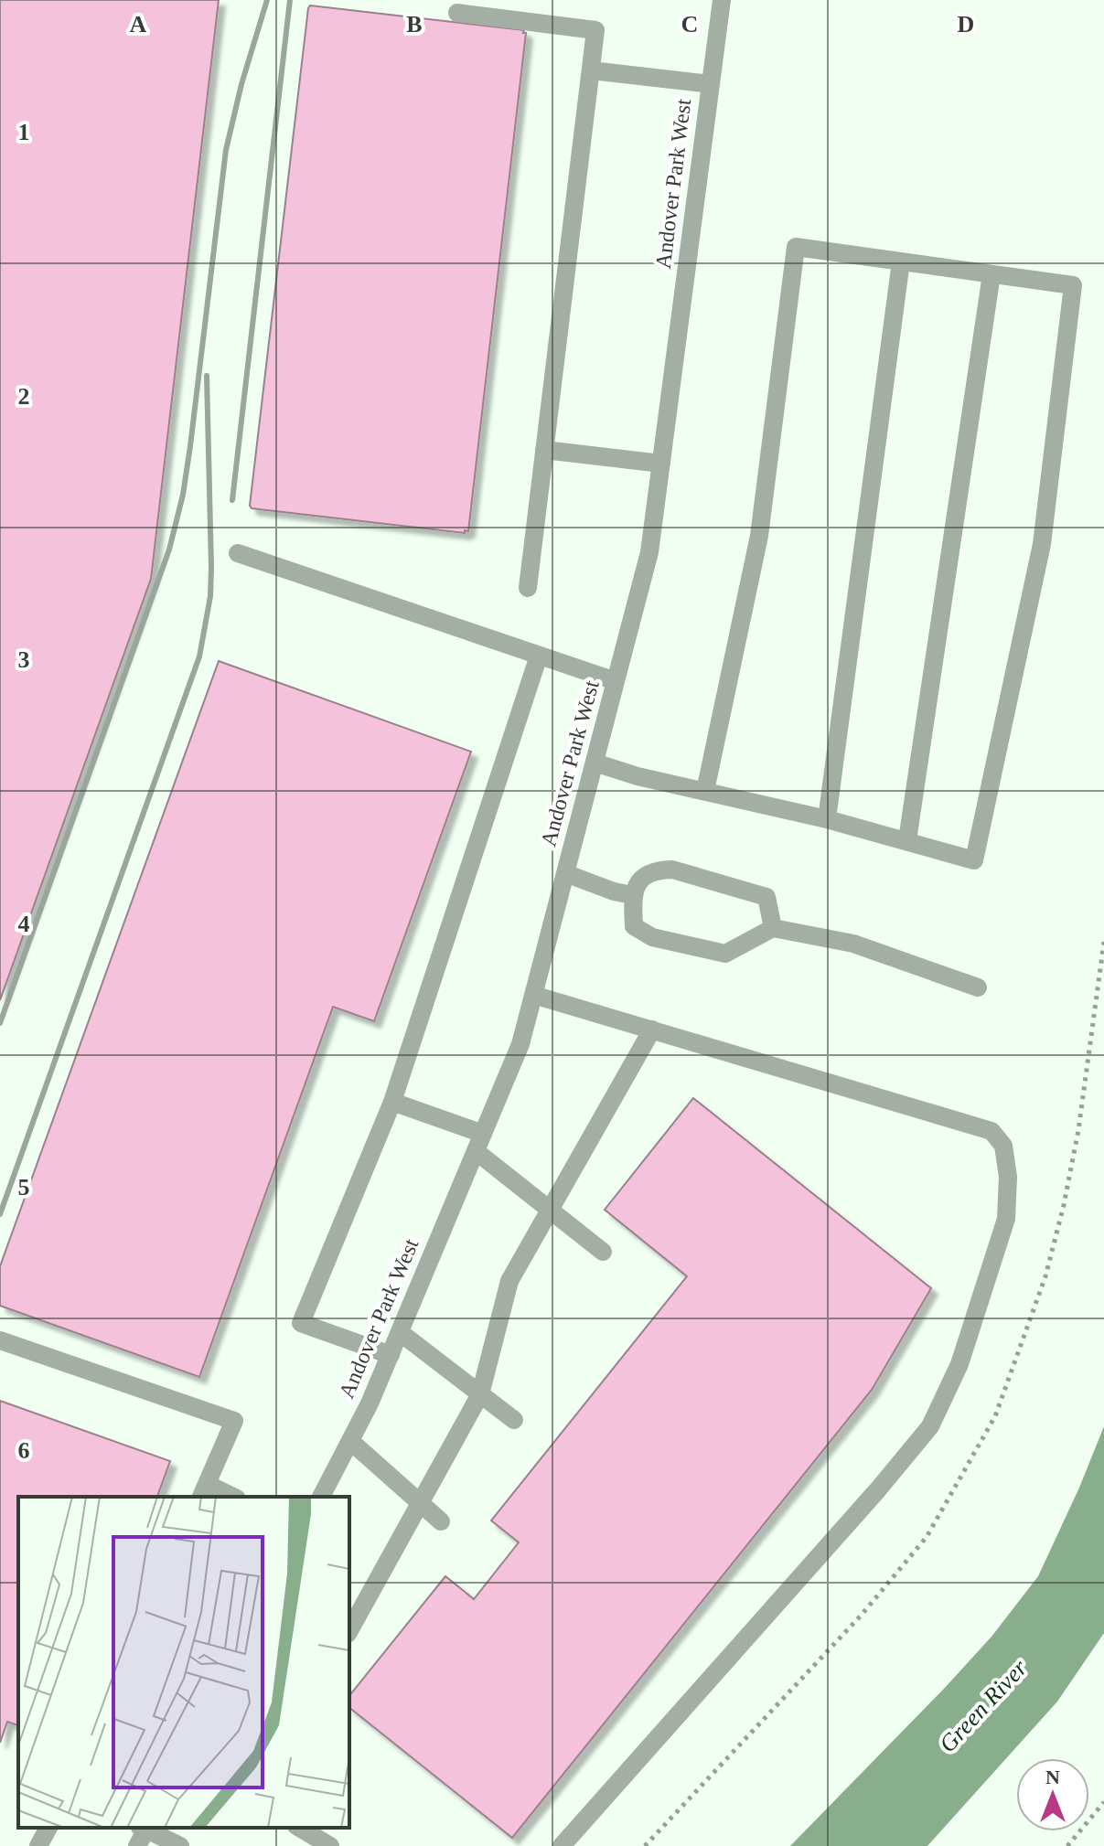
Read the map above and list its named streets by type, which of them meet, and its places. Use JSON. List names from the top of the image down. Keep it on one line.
{"streets":{"street":["Andover Park West"]},"water":["Green River"],"north":"top","grid":{"columns":["A","B","C","D"],"rows":["1","2","3","4","5","6"]}}
